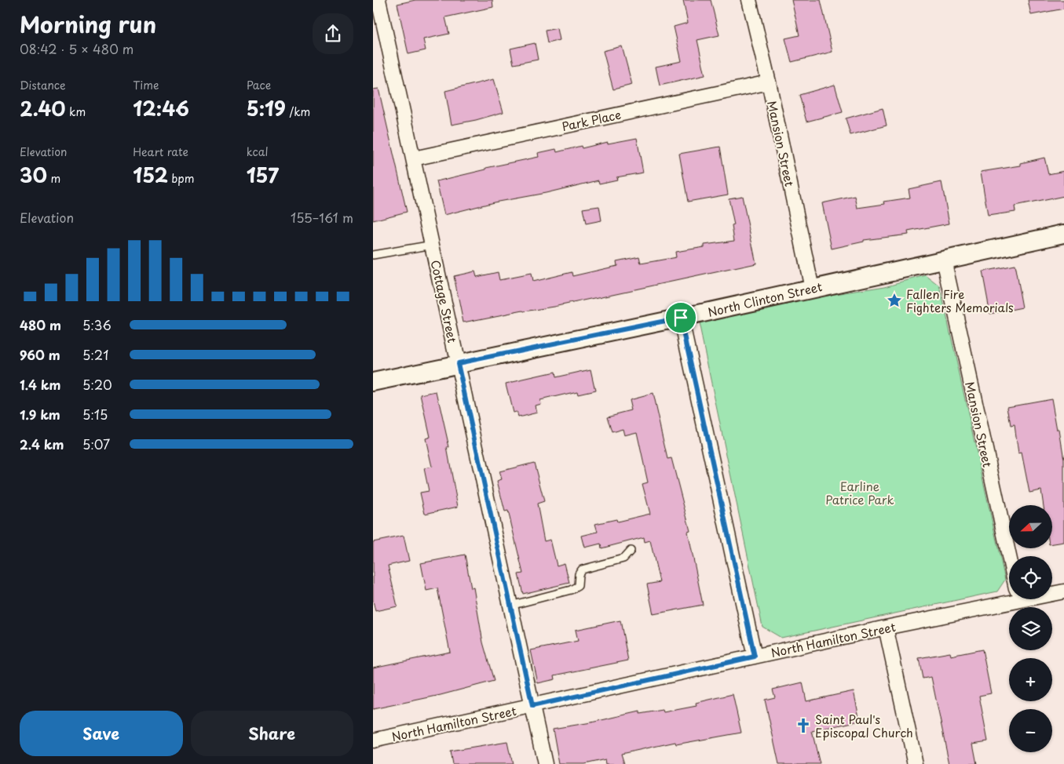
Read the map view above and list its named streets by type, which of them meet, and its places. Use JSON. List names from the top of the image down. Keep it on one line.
{"streets":{"street":["Park Place","Mansion Street","North Clinton Street","Cottage Street","North Hamilton Street"]},"crossings":[["Park Place","Mansion Street"],["Park Place","Cottage Street"],["Mansion Street","North Clinton Street"],["North Clinton Street","Cottage Street"],["Cottage Street","North Hamilton Street"]],"parks":["Earline Patrice Park"],"places":{"place":["Fallen Fire Fighters Memorials"],"church":["Saint Paul's Episcopal Church"]},"north":"left","page":{"heading":["Morning run","08:42 · 5 × 480 m"],"stats":[["Distance","2.40 km"],["Time","12:46"],["Pace","5:19 /km"],["Elevation","30 m"],["Heart rate","152 bpm"],["kcal","157"]],"chart":["Elevation","155–161 m"],"list":[{"name":"480 m","note":"5:36"},{"name":"960 m","note":"5:21"},{"name":"1.4 km","note":"5:20"},{"name":"1.9 km","note":"5:15"},{"name":"2.4 km","note":"5:07"}],"map_buttons":["+","−"],"buttons":["Save","Share"]}}
